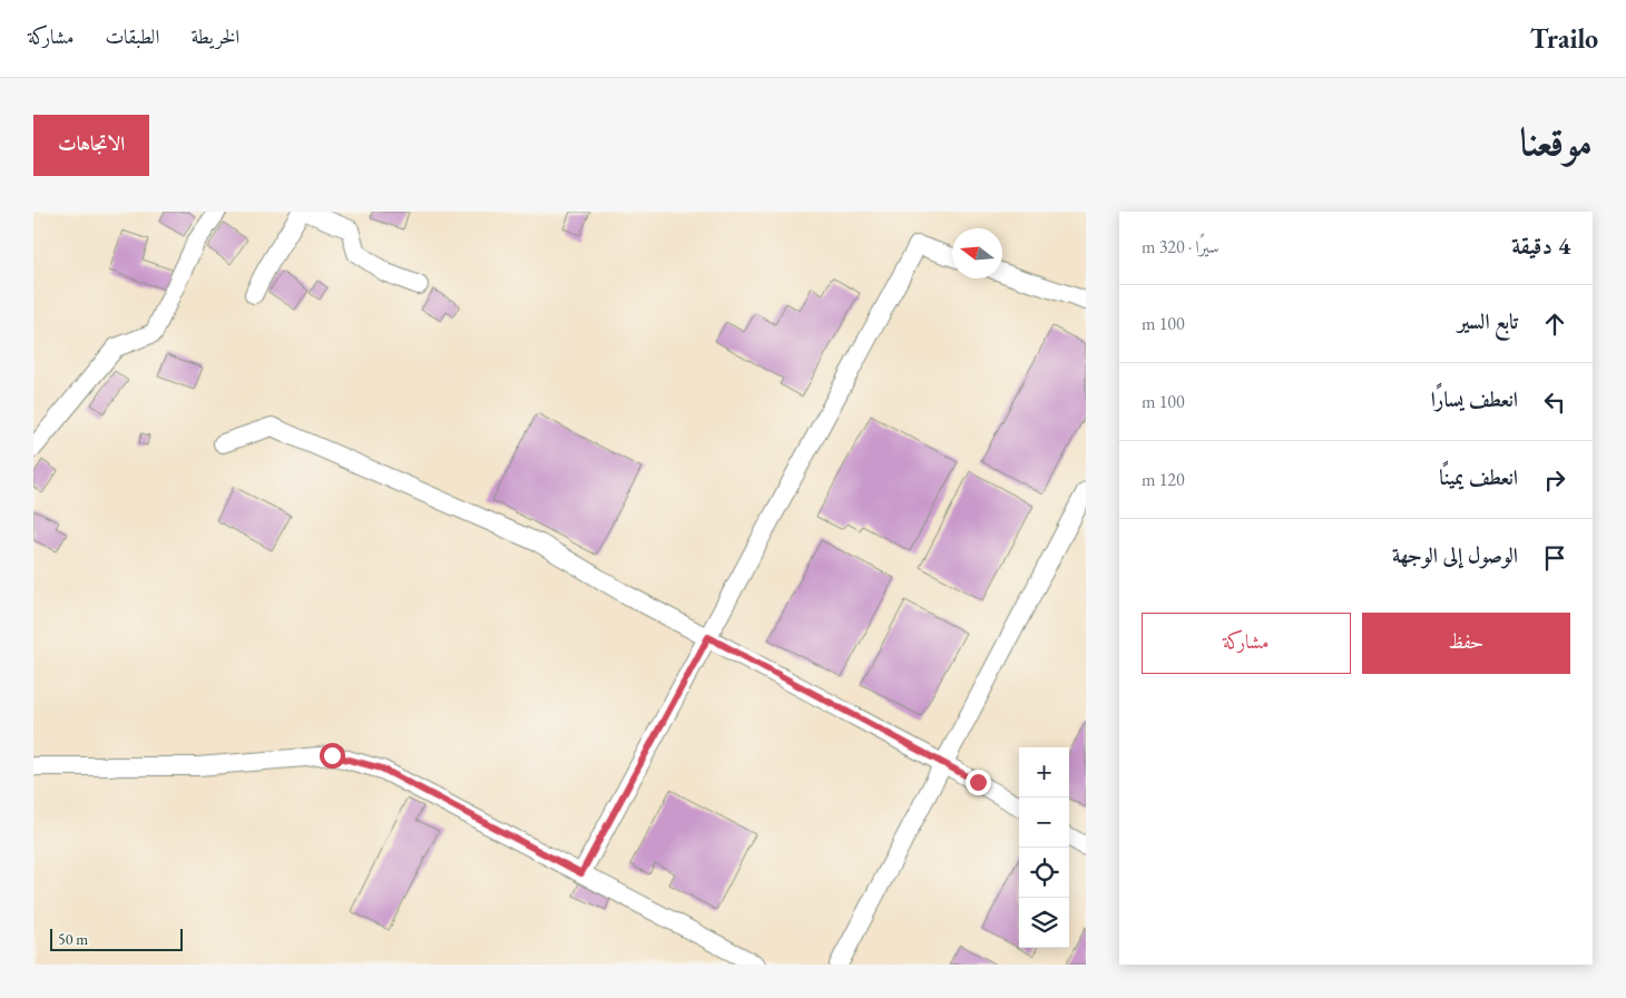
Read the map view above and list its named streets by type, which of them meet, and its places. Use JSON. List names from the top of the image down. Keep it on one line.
{"scale_bar":"50 m","north":"left","page":{"header":"Trailo","nav":["الخريطة","الطبقات","مشاركة"],"title":"موقعنا","buttons":["الاتجاهات",["حفظ","مشاركة"]],"heading":["4 دقيقة","سيرًا · 320 m"],"list":[["تابع السير","100 m"],["انعطف يسارًا","100 m"],["انعطف يمينًا","120 m"],"الوصول إلى الوجهة"],"map_buttons":["+","−"],"scale":"50 m"}}
